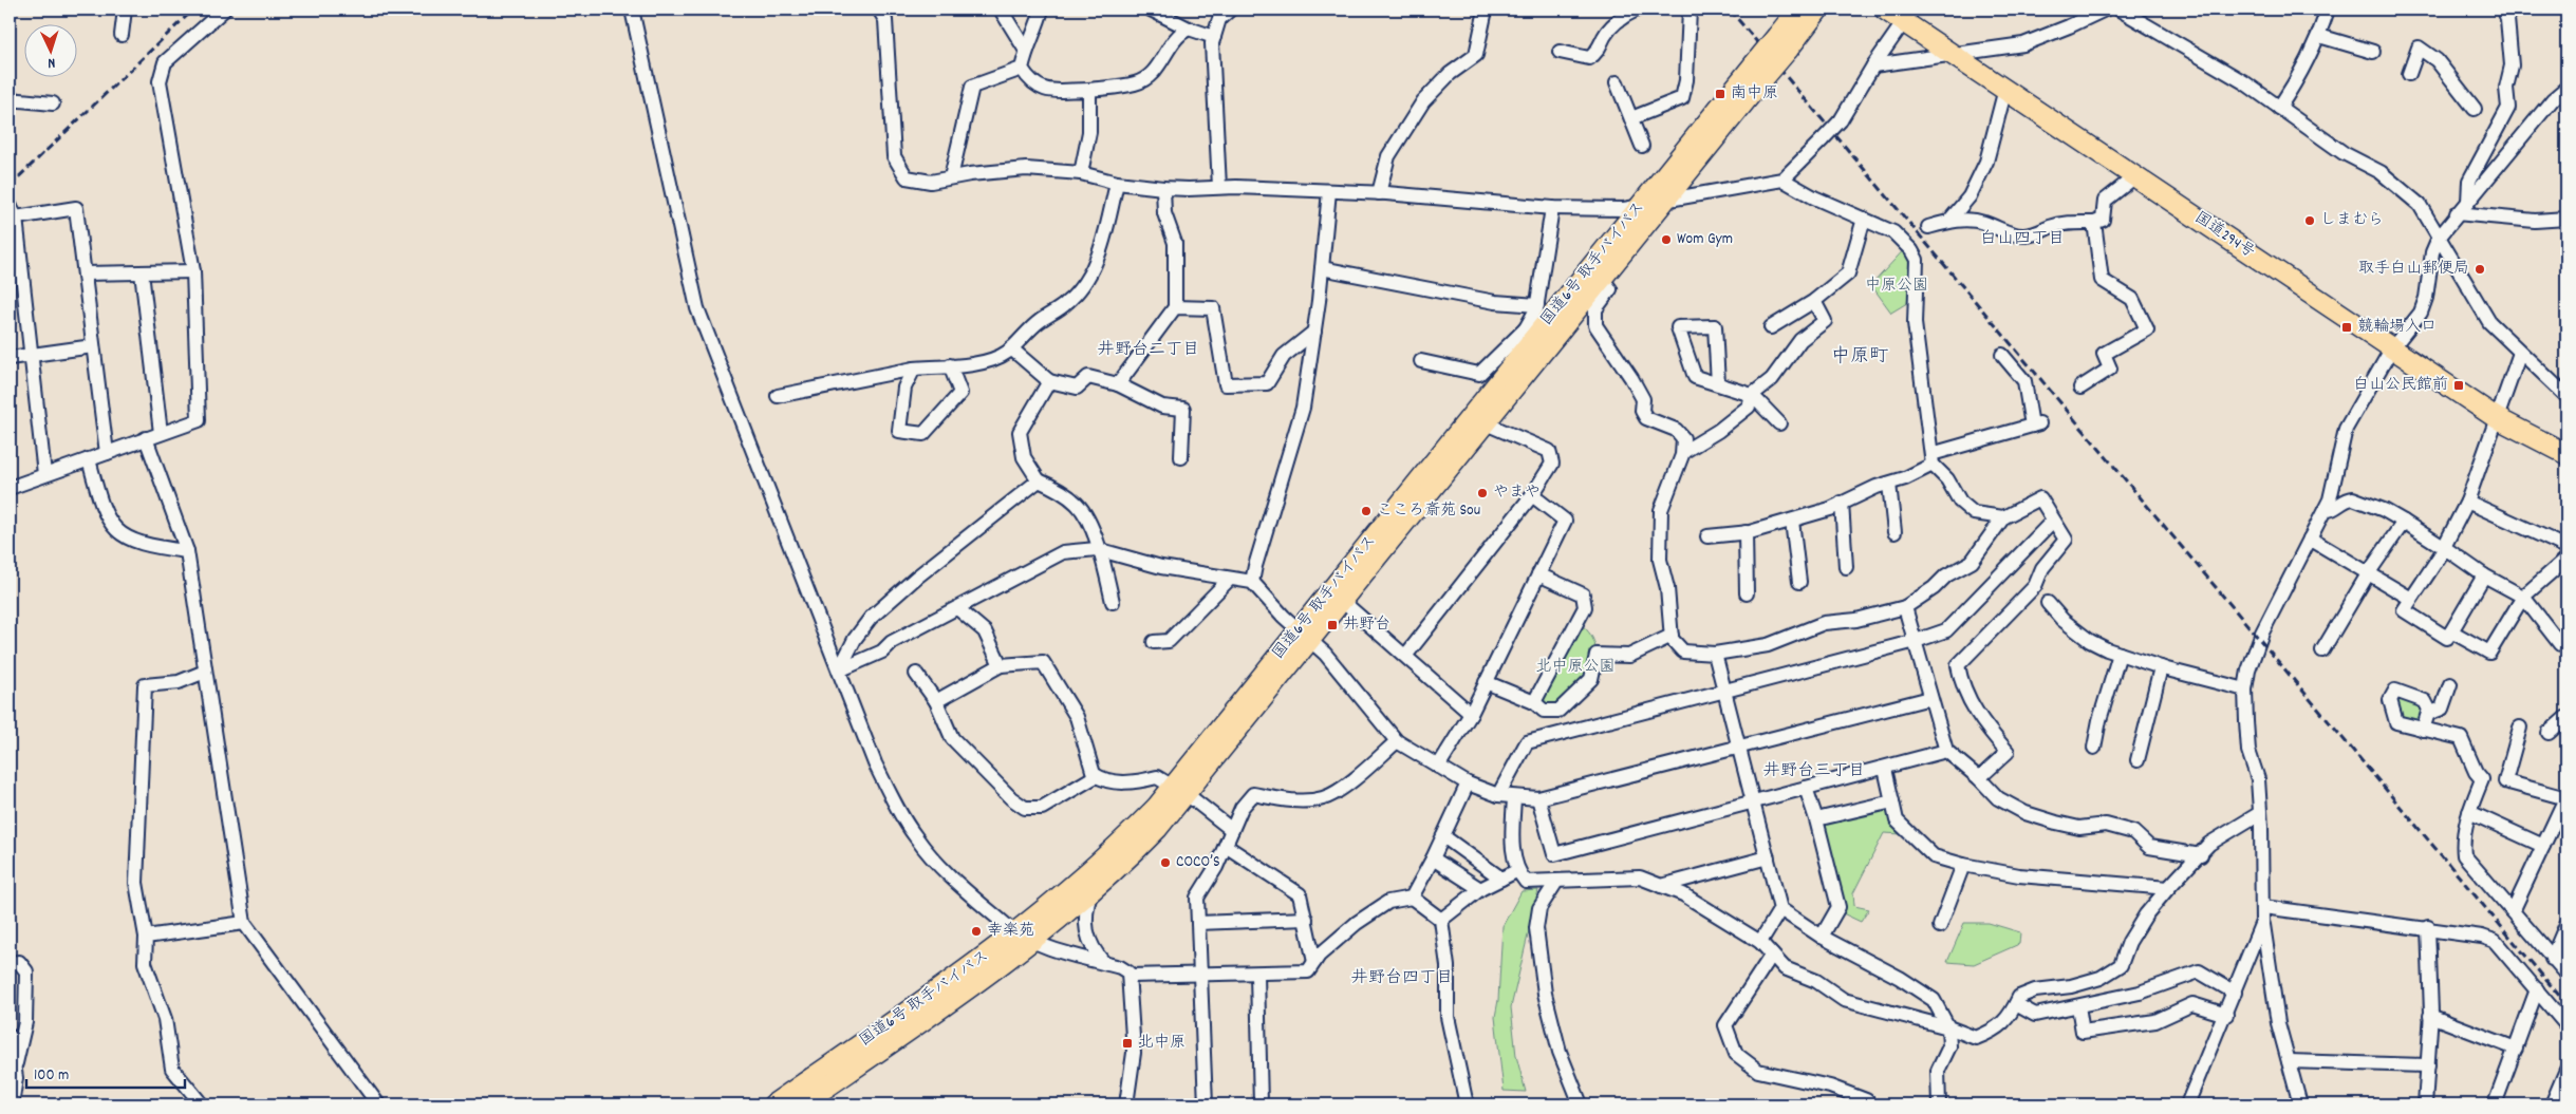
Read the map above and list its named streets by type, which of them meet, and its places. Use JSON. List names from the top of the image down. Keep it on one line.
{"streets":{"highway":["国道294号","国道6号 取手バイパス"]},"districts":["白山四丁目","井野台二丁目","中原町","井野台三丁目","井野台四丁目"],"parks":["中原公園","北中原公園"],"places":{"transit":["南中原","競輪場入口","白山公民館前","井野台","北中原"],"other":["しまむら","Wom Gym","取手白山郵便局","やまや","こころ斎苑 Sou","COCO’S","幸楽苑"]},"scale_bar":"100 m","north":"bottom"}
